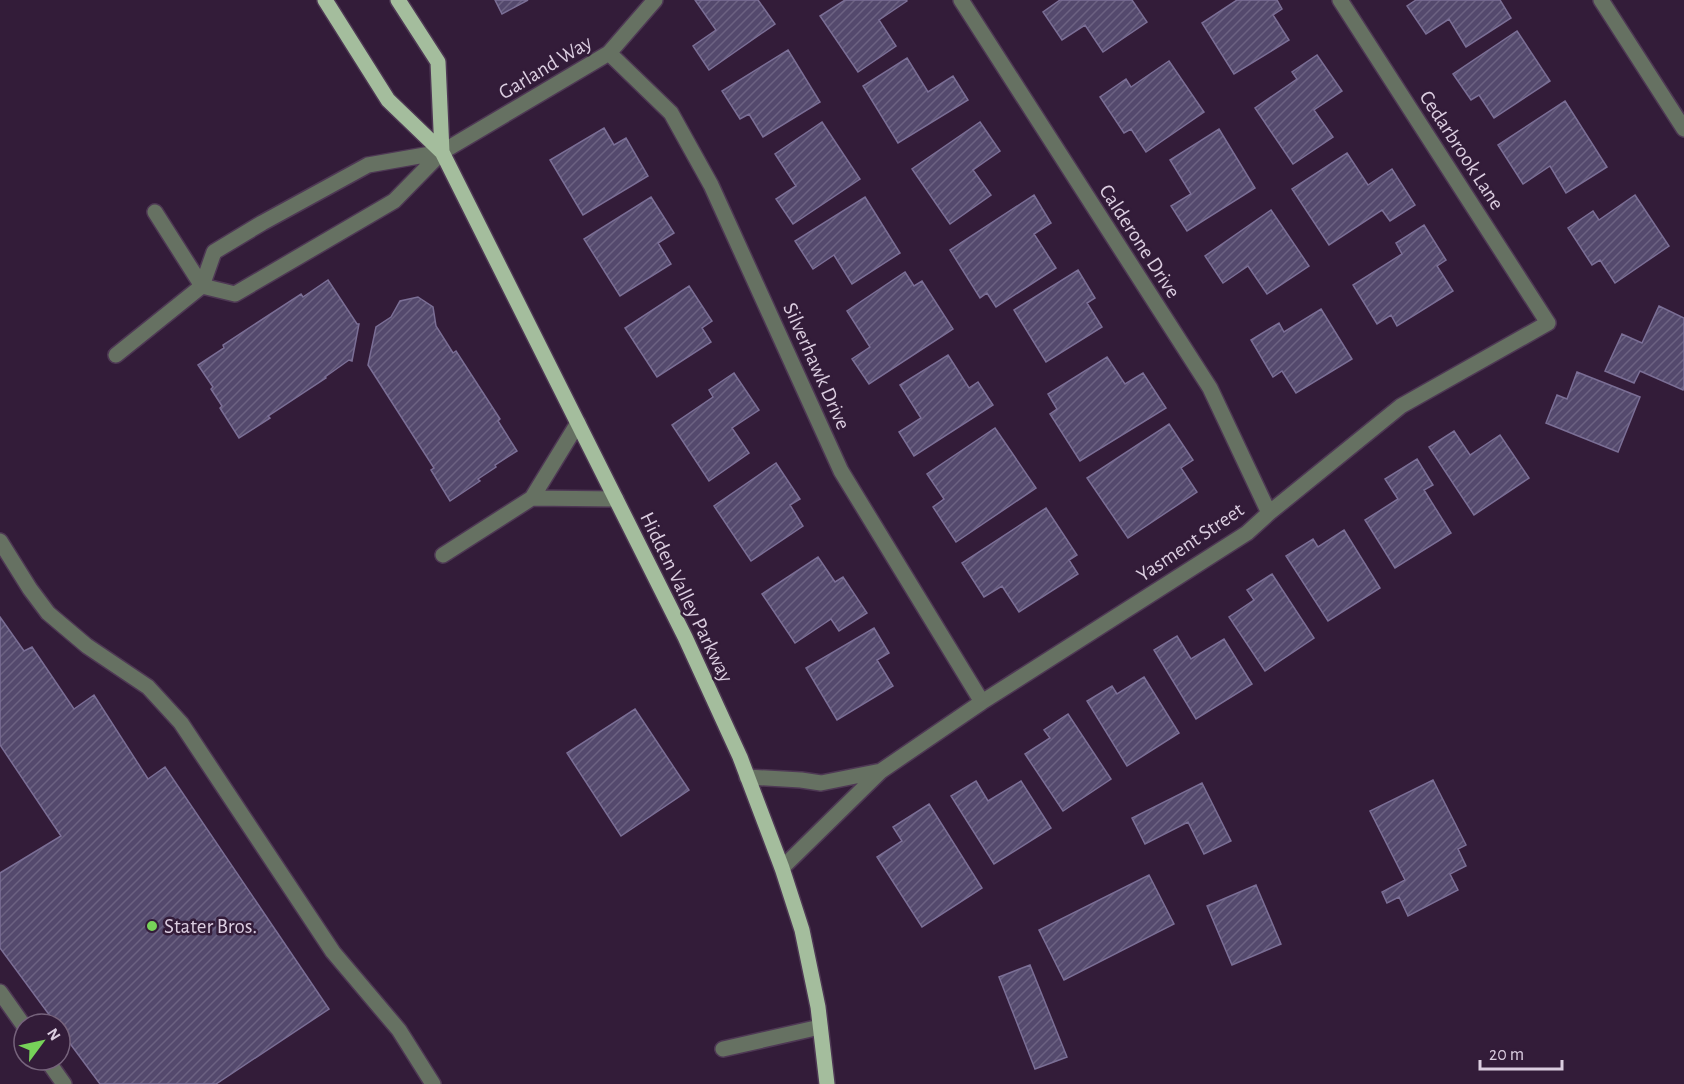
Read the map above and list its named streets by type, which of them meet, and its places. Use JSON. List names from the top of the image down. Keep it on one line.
{"streets":{"main road":["Hidden Valley Parkway"],"street":["Garland Way","Cedarbrook Lane","Calderone Drive","Silverhawk Drive","Yasment Street"]},"crossings":[["Garland Way","Silverhawk Drive"],["Garland Way","Hidden Valley Parkway"],["Cedarbrook Lane","Yasment Street"],["Calderone Drive","Yasment Street"],["Silverhawk Drive","Yasment Street"],["Yasment Street","Hidden Valley Parkway"]],"places":["Stater Bros."],"scale_bar":"20 m","north":"top right"}
